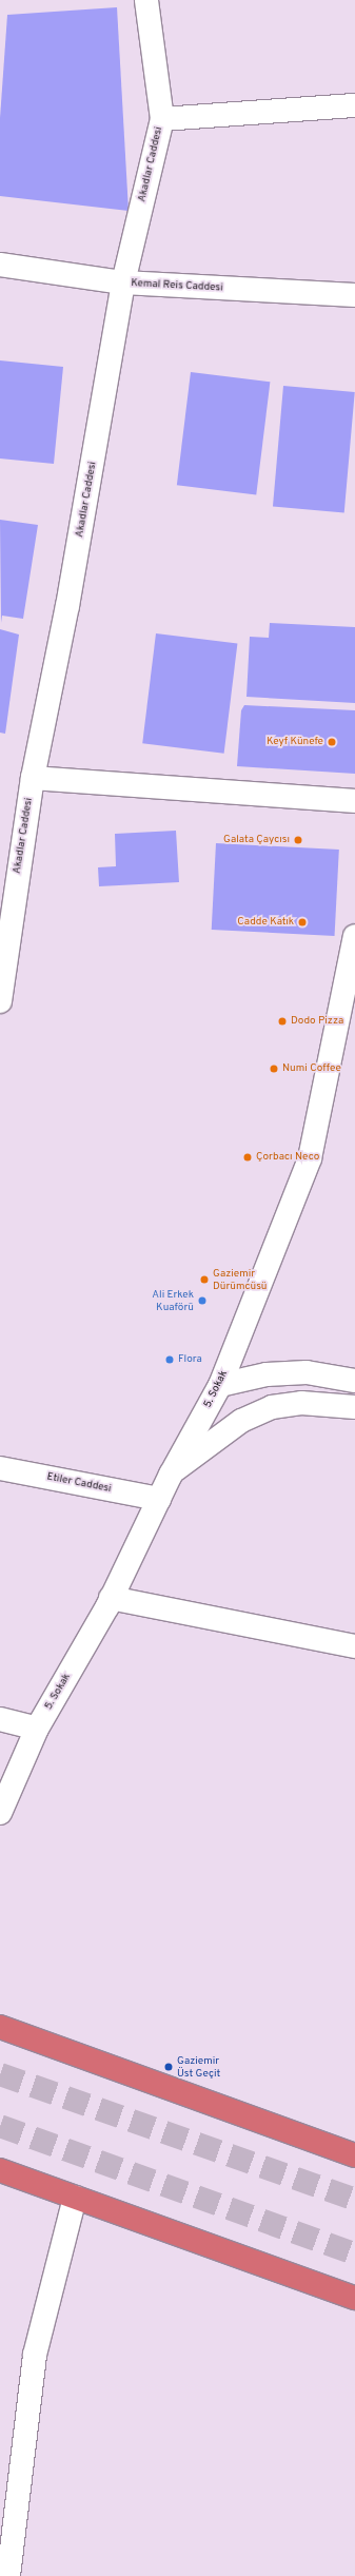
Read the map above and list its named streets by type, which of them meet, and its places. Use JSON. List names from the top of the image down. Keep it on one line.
{"streets":{"street":["Akadlar Caddesi","Kemal Reis Caddesi","5. Sokak","Etiler Caddesi"]},"crossings":[["Akadlar Caddesi","Kemal Reis Caddesi"],["5. Sokak","Etiler Caddesi"]],"places":["Keyf Künefe","Galata Çaycısı","Cadde Katık","Dodo Pizza","Numi Coffee","Çorbacı Neco","Gaziemir Dürümcüsü","Ali Erkek Kuaförü","Flora","Gaziemir Üst Geçit"]}
